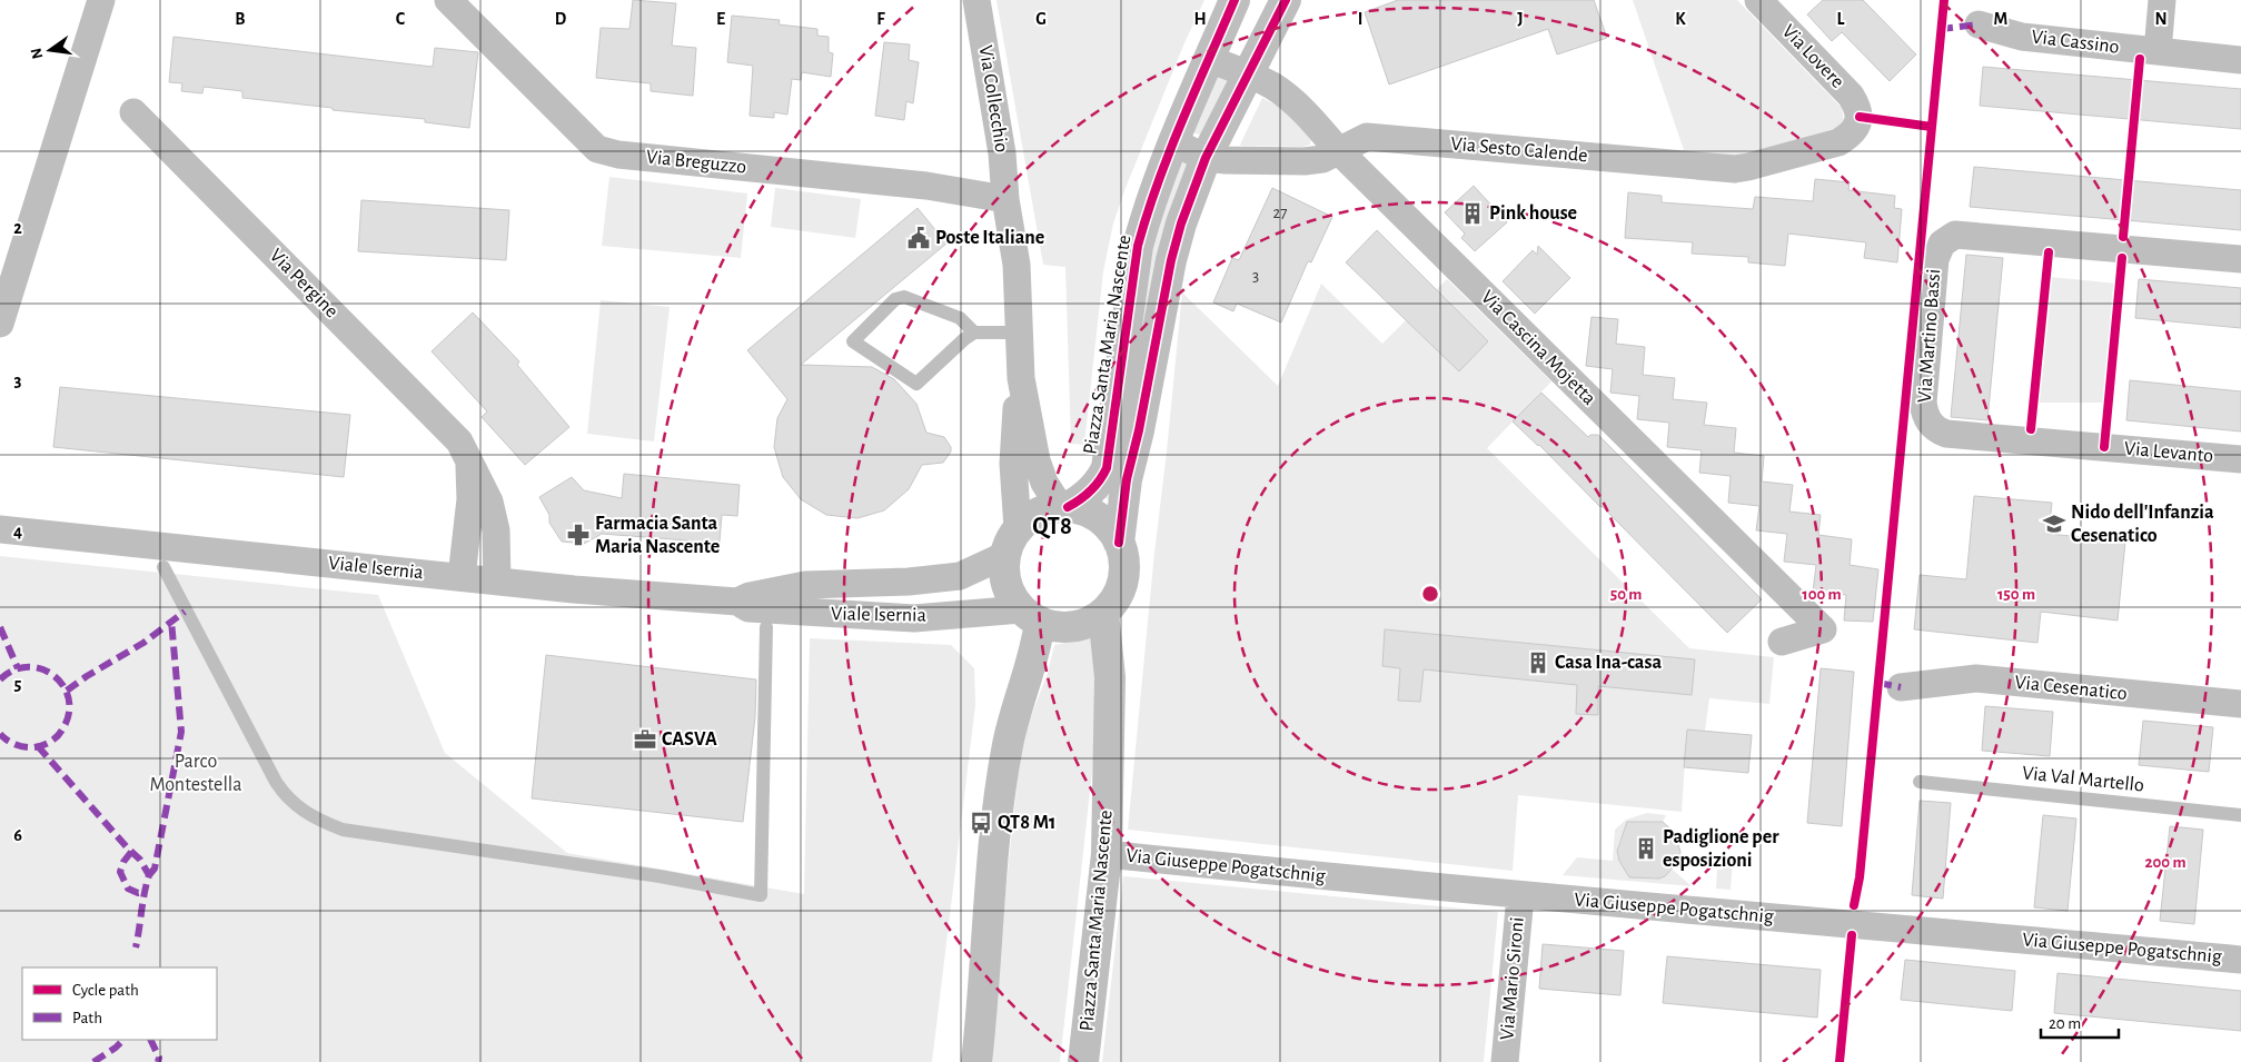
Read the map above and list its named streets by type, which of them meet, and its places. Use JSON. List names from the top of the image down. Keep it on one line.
{"streets":{"street":["Via Cassino","Via Lovere","Via Collecchio","Via Sesto Calende","Via Breguzzo","Via Pergine","Via Martino Bassi","Piazza Santa Maria Nascente","Via Cascina Mojetta","Via Levanto","Viale Isernia","Via Cesenatico","Via Giuseppe Pogatschnig","Via Mario Sironi"],"lane":["Via Val Martello"]},"crossings":[["Via Lovere","Via Sesto Calende"],["Via Collecchio","Via Breguzzo"],["Via Sesto Calende","Piazza Santa Maria Nascente"],["Via Sesto Calende","Via Cascina Mojetta"],["Via Pergine","Viale Isernia"],["Via Martino Bassi","Via Levanto"],["Piazza Santa Maria Nascente","Via Cascina Mojetta"],["Piazza Santa Maria Nascente","Viale Isernia"],["Piazza Santa Maria Nascente","Via Giuseppe Pogatschnig"],["Via Giuseppe Pogatschnig","Via Mario Sironi"]],"districts":["QT8"],"parks":["Parco Montestella"],"places":{"building":["Pink house","Casa Ina-casa","Padiglione per esposizioni"],"public building":["Poste Italiane"],"school or university":["Nido dell'Infanzia Cesenatico"],"pharmacy":["Farmacia Santa Maria Nascente"],"office":["CASVA"],"bus stop":["QT8 M1"]},"house_numbers":["27","3"],"legend":["Cycle path","Path"],"scale_bar":"20 m","north":"left","grid":{"columns":["B","C","D","E","F","G","H","I","J","K","L","M","N"],"rows":["2","3","4","5","6"]},"rings":["50 m","100 m","150 m","200 m"]}
